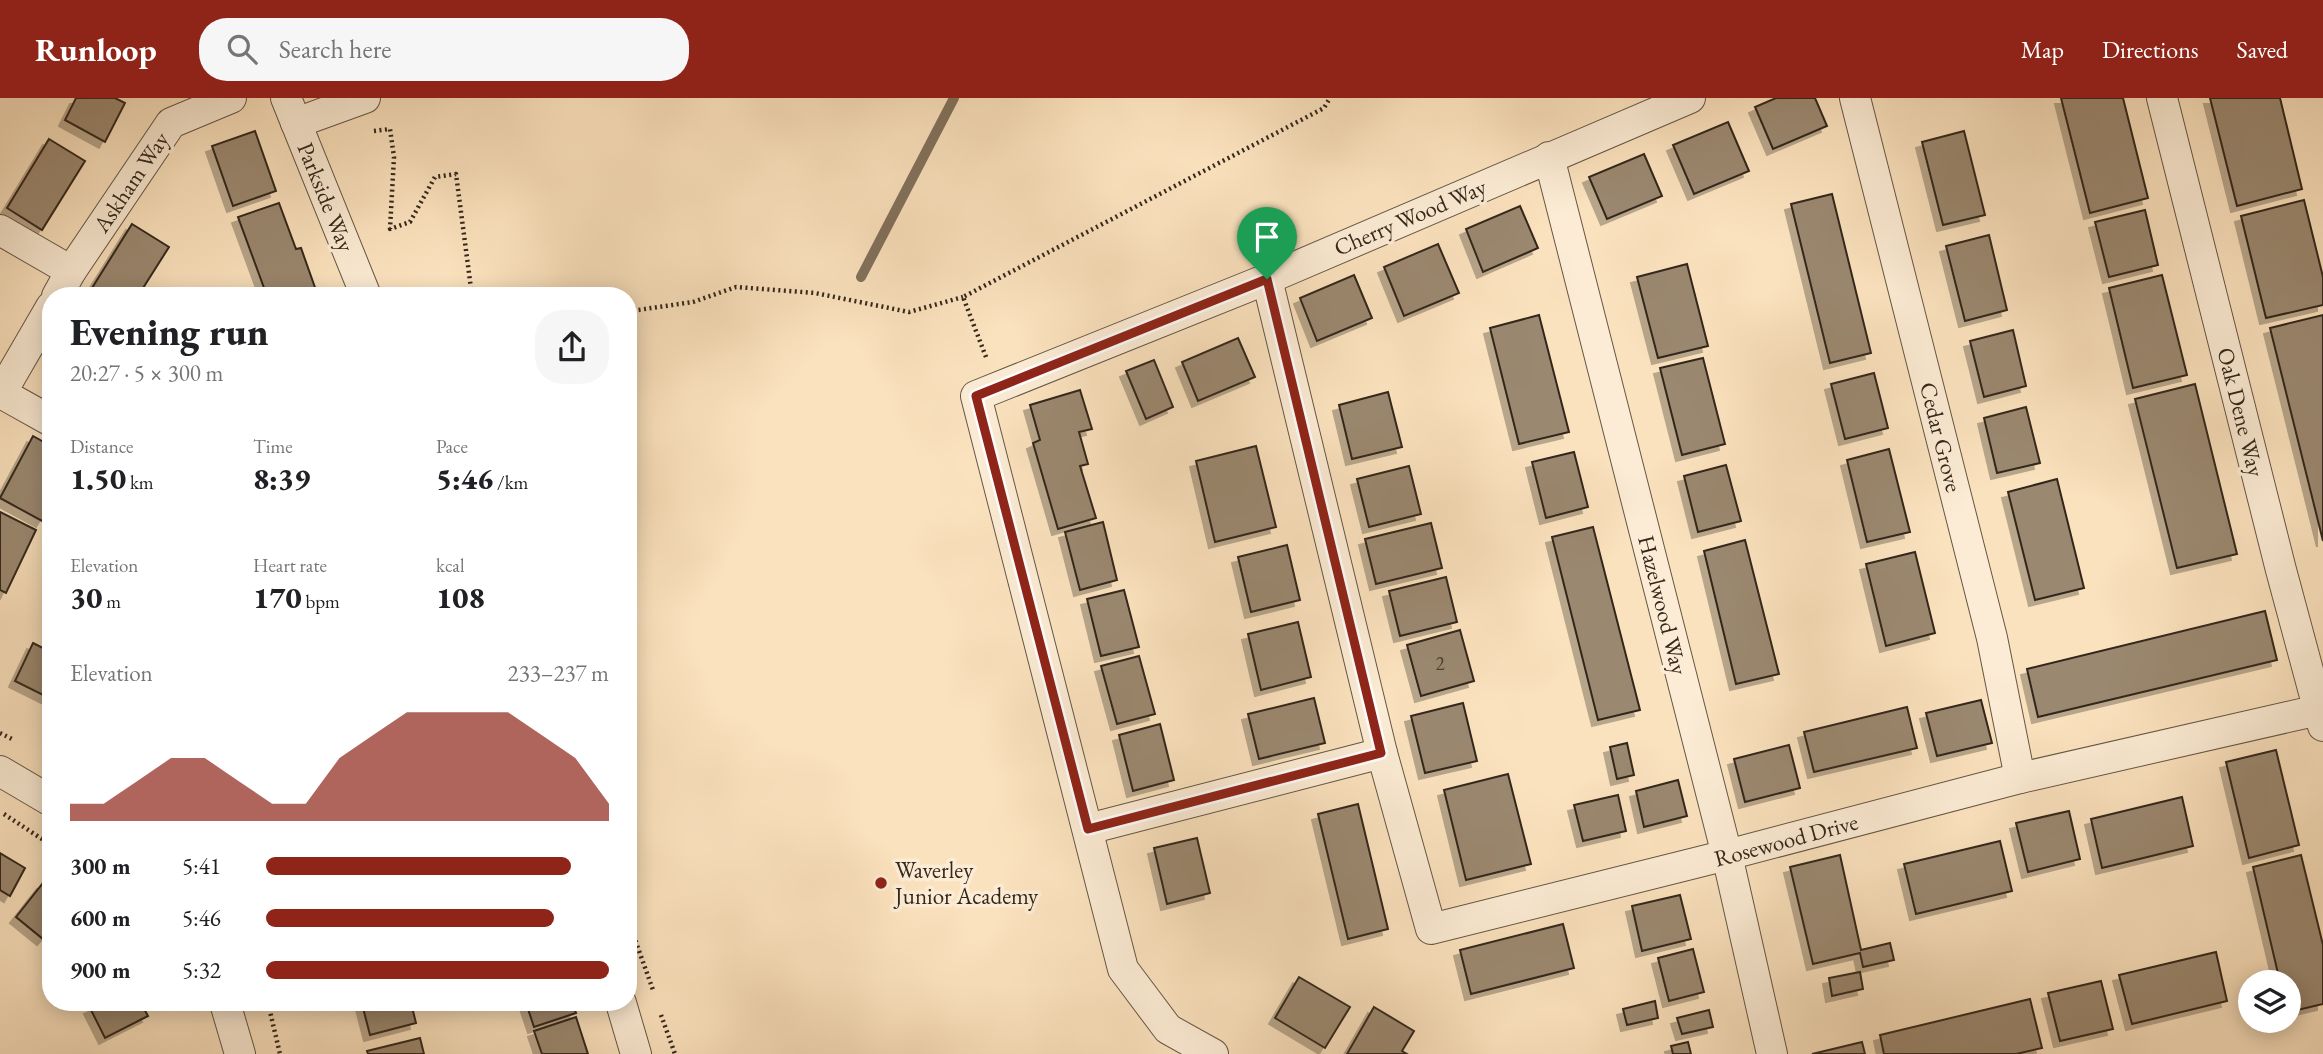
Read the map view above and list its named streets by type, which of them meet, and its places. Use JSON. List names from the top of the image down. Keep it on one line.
{"streets":{"street":["Askham Way","Parkside Way","Cherry Wood Way","Oak Dene Way","Cedar Grove","Hazelwood Way","Rosewood Drive"]},"crossings":[["Cherry Wood Way","Hazelwood Way"],["Oak Dene Way","Rosewood Drive"],["Cedar Grove","Rosewood Drive"],["Hazelwood Way","Rosewood Drive"]],"places":["Waverley Junior Academy"],"house_numbers":["2"],"page":{"header":"Runloop","search":"Search here","nav":["Map","Directions","Saved"],"heading":["Evening run","20:27 · 5 × 300 m"],"stats":[["Distance","1.50 km"],["Time","8:39"],["Pace","5:46 /km"],["Elevation","30 m"],["Heart rate","170 bpm"],["kcal","108"]],"chart":["Elevation","233–237 m"],"list":[{"name":"300 m","note":"5:41"},{"name":"600 m","note":"5:46"},{"name":"900 m","note":"5:32"}]}}
